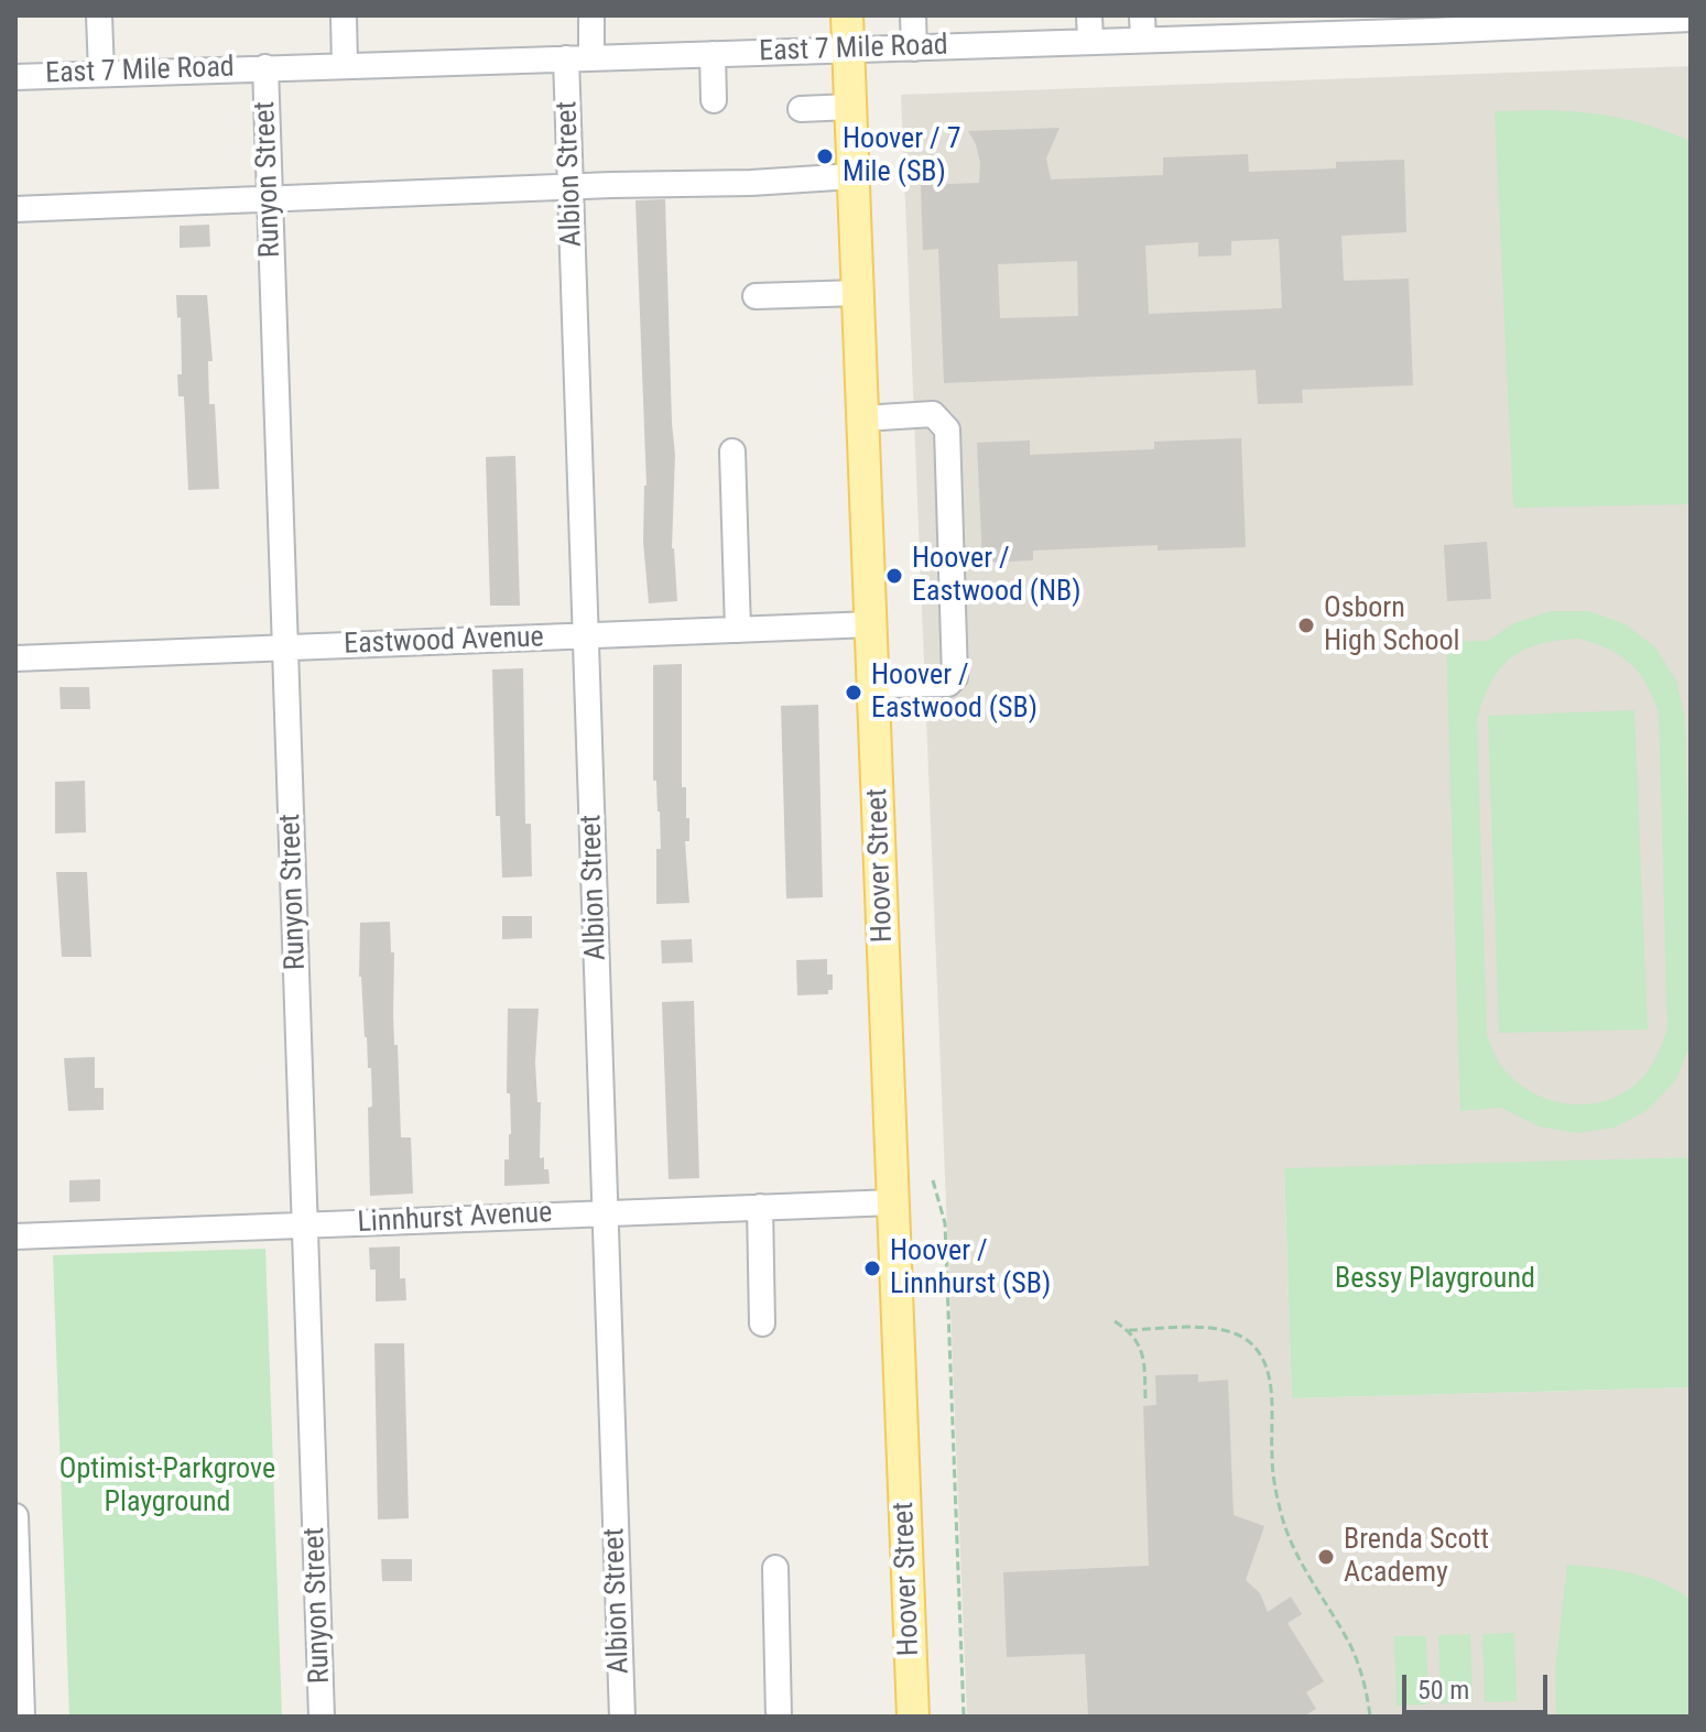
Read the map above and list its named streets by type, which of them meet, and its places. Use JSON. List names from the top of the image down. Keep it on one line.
{"streets":{"main road":["Hoover Street"],"street":["East 7 Mile Road","Albion Street","Runyon Street","Eastwood Avenue","Linnhurst Avenue"]},"crossings":[["East 7 Mile Road","Albion Street"],["East 7 Mile Road","Runyon Street"],["East 7 Mile Road","Hoover Street"],["Albion Street","Eastwood Avenue"],["Albion Street","Linnhurst Avenue"],["Runyon Street","Eastwood Avenue"],["Runyon Street","Linnhurst Avenue"],["Eastwood Avenue","Hoover Street"],["Hoover Street","Linnhurst Avenue"]],"parks":["Bessy Playground","Optimist-Parkgrove Playground"],"places":["Hoover / 7 Mile (SB)","Hoover / Eastwood (NB)","Osborn High School","Hoover / Eastwood (SB)","Hoover / Linnhurst (SB)","Brenda Scott Academy"],"scale_bar":"50 m"}
